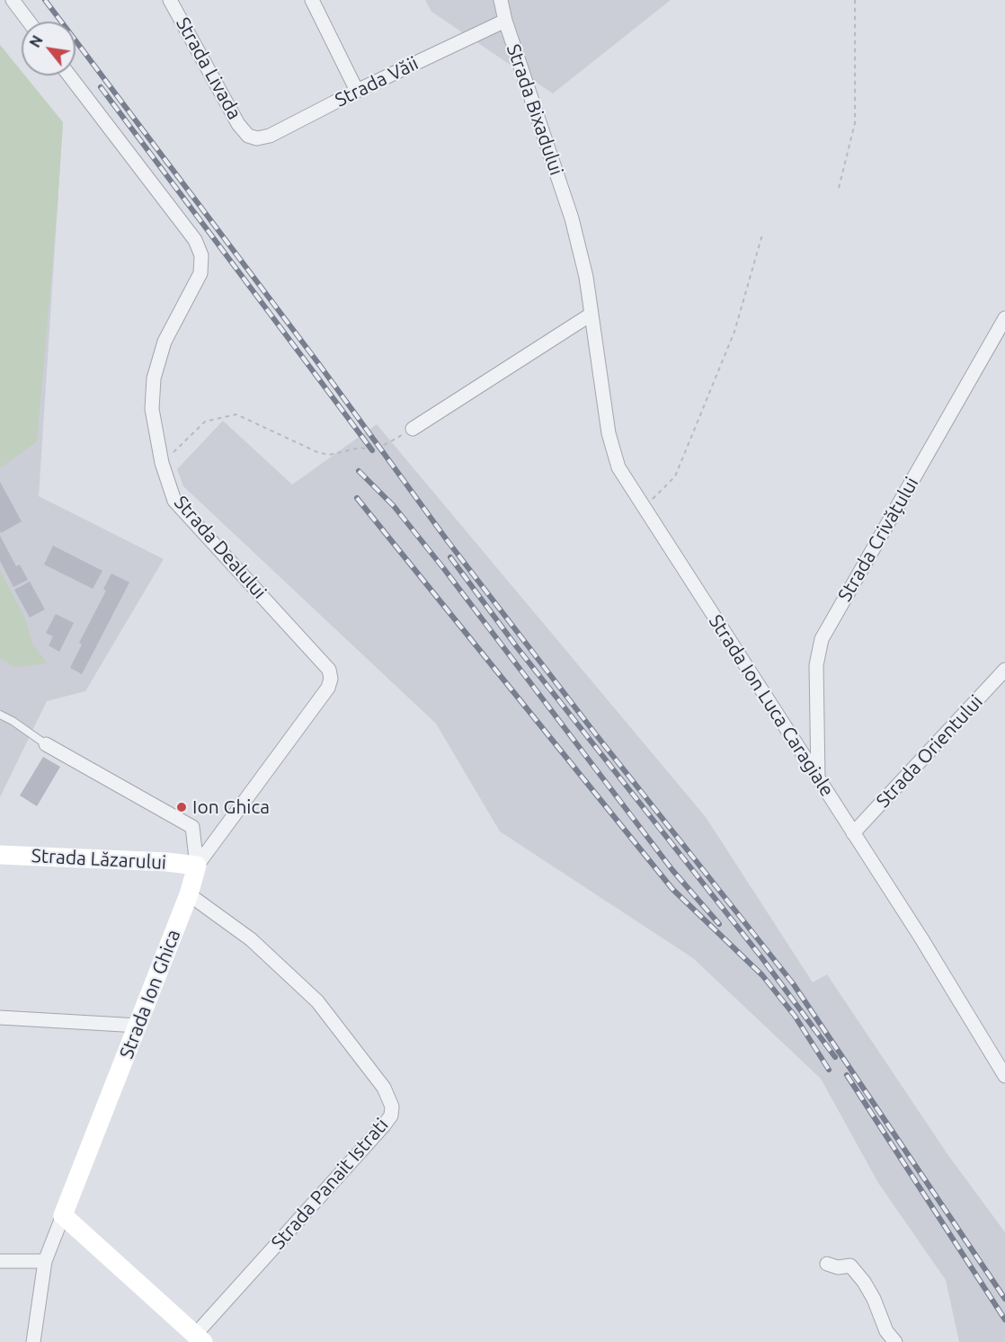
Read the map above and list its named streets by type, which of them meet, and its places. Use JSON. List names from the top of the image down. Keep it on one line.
{"streets":{"street":["Strada Livada","Strada Văii","Strada Bixadului","Strada Crivățului","Strada Dealului","Strada Ion Luca Caragiale","Strada Orientului","Strada Lăzarului","Strada Ion Ghica","Strada Panait Istrati"]},"crossings":[["Strada Livada","Strada Văii"],["Strada Văii","Strada Bixadului"],["Strada Bixadului","Strada Ion Luca Caragiale"],["Strada Crivățului","Strada Ion Luca Caragiale"],["Strada Dealului","Strada Ion Ghica"],["Strada Ion Luca Caragiale","Strada Orientului"],["Strada Lăzarului","Strada Ion Ghica"],["Strada Ion Ghica","Strada Panait Istrati"]],"places":["Ion Ghica"],"north":"top left"}
